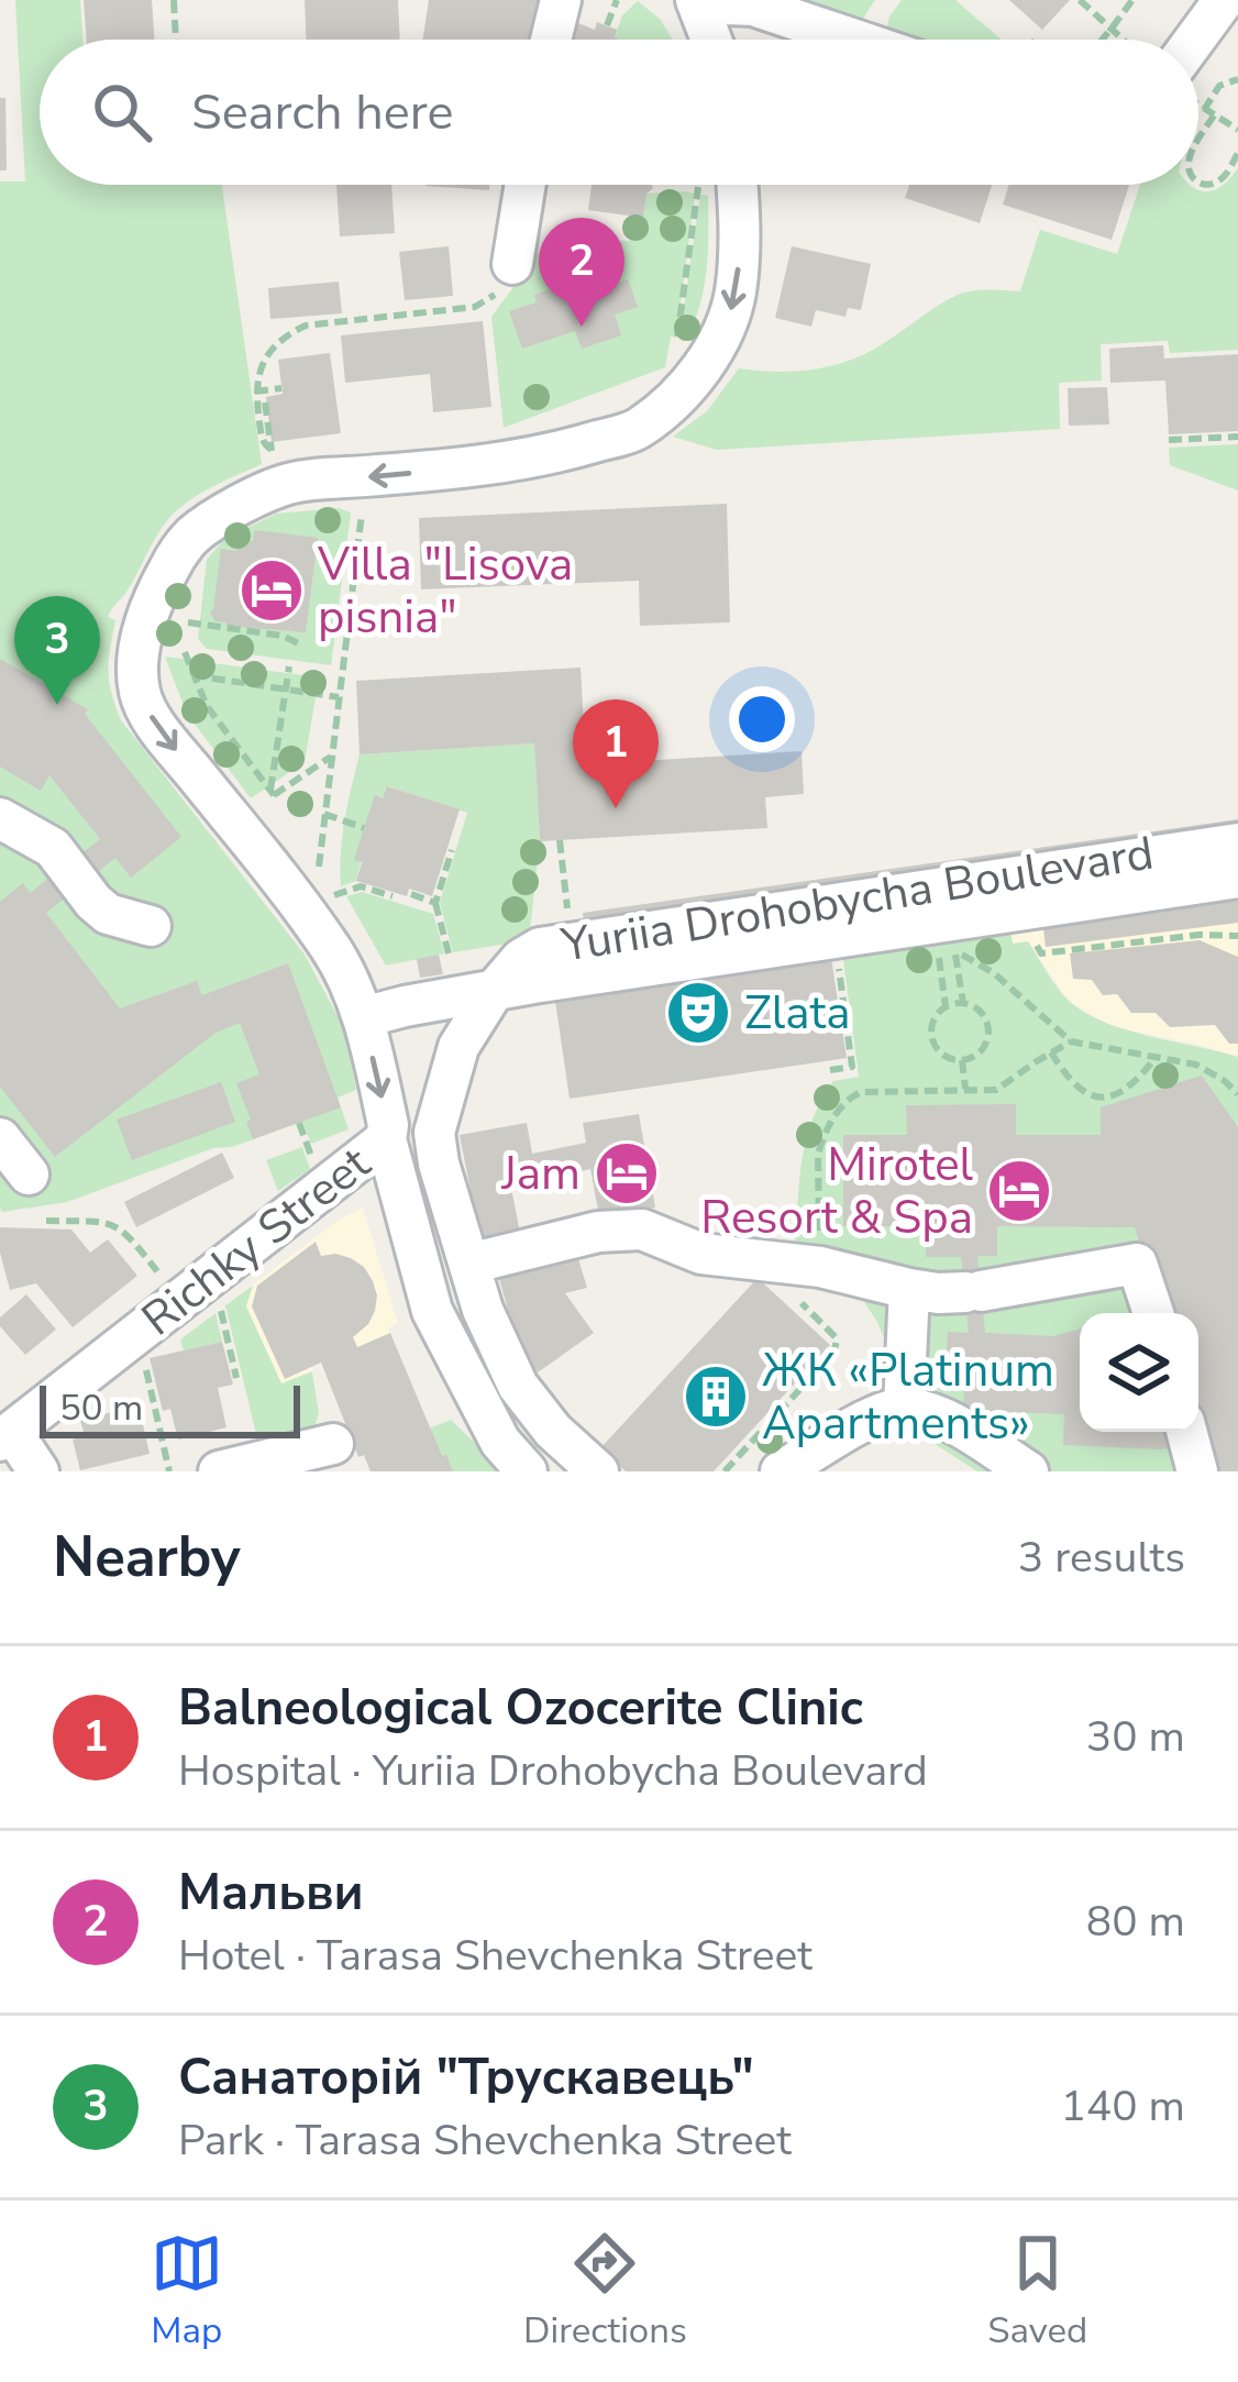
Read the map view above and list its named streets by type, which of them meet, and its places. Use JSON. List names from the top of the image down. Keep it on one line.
{"streets":{"street":["Yuriia Drohobycha Boulevard","Richky Street"]},"places":{"hotel":["Villa \"Lisova pisnia\"","Jam","Mirotel Resort & Spa"],"theatre":["Zlata"],"building":["ЖК «Platinum Apartments»"]},"scale_bar":"50 m","page":{"search":"Search here","pins":["2","3","1"],"scale":"50 m","heading":["Nearby","3 results"],"list":[{"mark":"1","name":"Balneological Ozocerite Clinic","note":"Hospital · Yuriia Drohobycha Boulevard","value":"30 m"},{"mark":"2","name":"Мальви","note":"Hotel · Tarasa Shevchenka Street","value":"80 m"},{"mark":"3","name":"Санаторій \"Трускавець\"","note":"Park · Tarasa Shevchenka Street","value":"140 m"}],"nav":["Map","Directions","Saved"]}}
